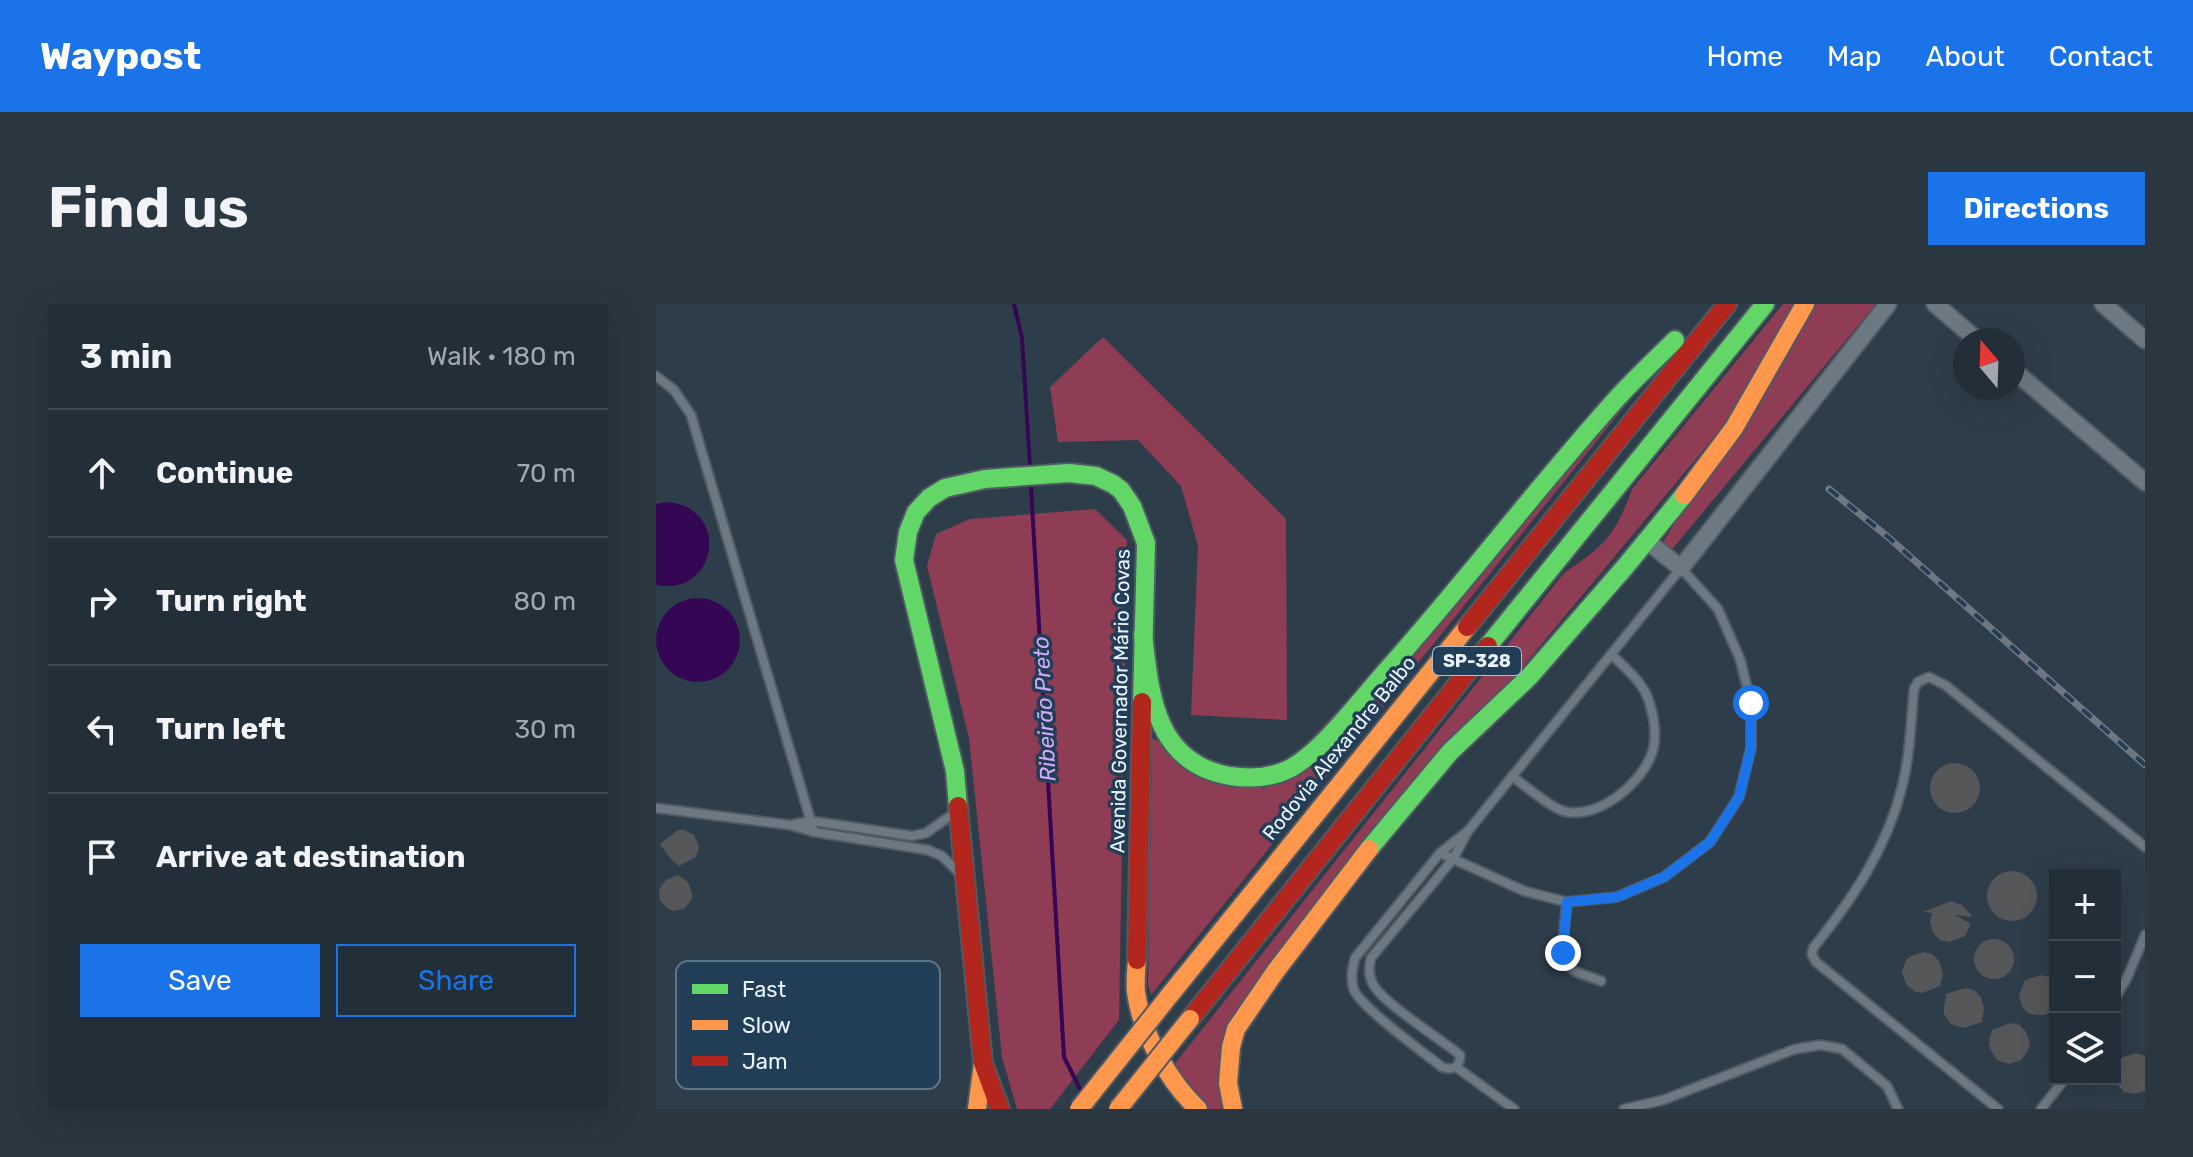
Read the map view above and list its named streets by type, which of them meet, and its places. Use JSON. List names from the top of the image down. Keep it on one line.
{"streets":{"main road":["SP-328","Avenida Governador Mário Covas","Rodovia Alexandre Balbo"]},"water":["Ribeirão Preto"],"legend":["Fast","Slow","Jam"],"north":"top","page":{"header":"Waypost","nav":["Home","Map","About","Contact"],"buttons":["Directions",["Save","Share"]],"title":"Find us","heading":["3 min","Walk · 180 m"],"list":[["Continue","70 m"],["Turn right","80 m"],["Turn left","30 m"],"Arrive at destination"],"map_buttons":["+","−"]}}
